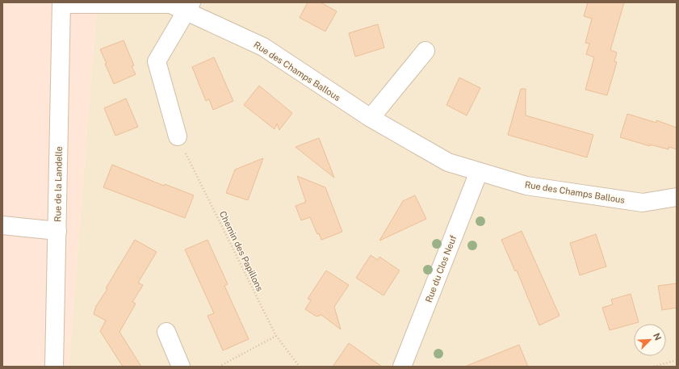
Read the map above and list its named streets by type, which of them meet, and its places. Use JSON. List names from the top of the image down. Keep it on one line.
{"streets":{"street":["Rue des Champs Ballous","Rue de la Landelle","Rue du Clos Neuf"],"path":["Chemin des Papillons"]},"crossings":[["Rue des Champs Ballous","Rue de la Landelle"],["Rue des Champs Ballous","Rue du Clos Neuf"]],"north":"top right"}
